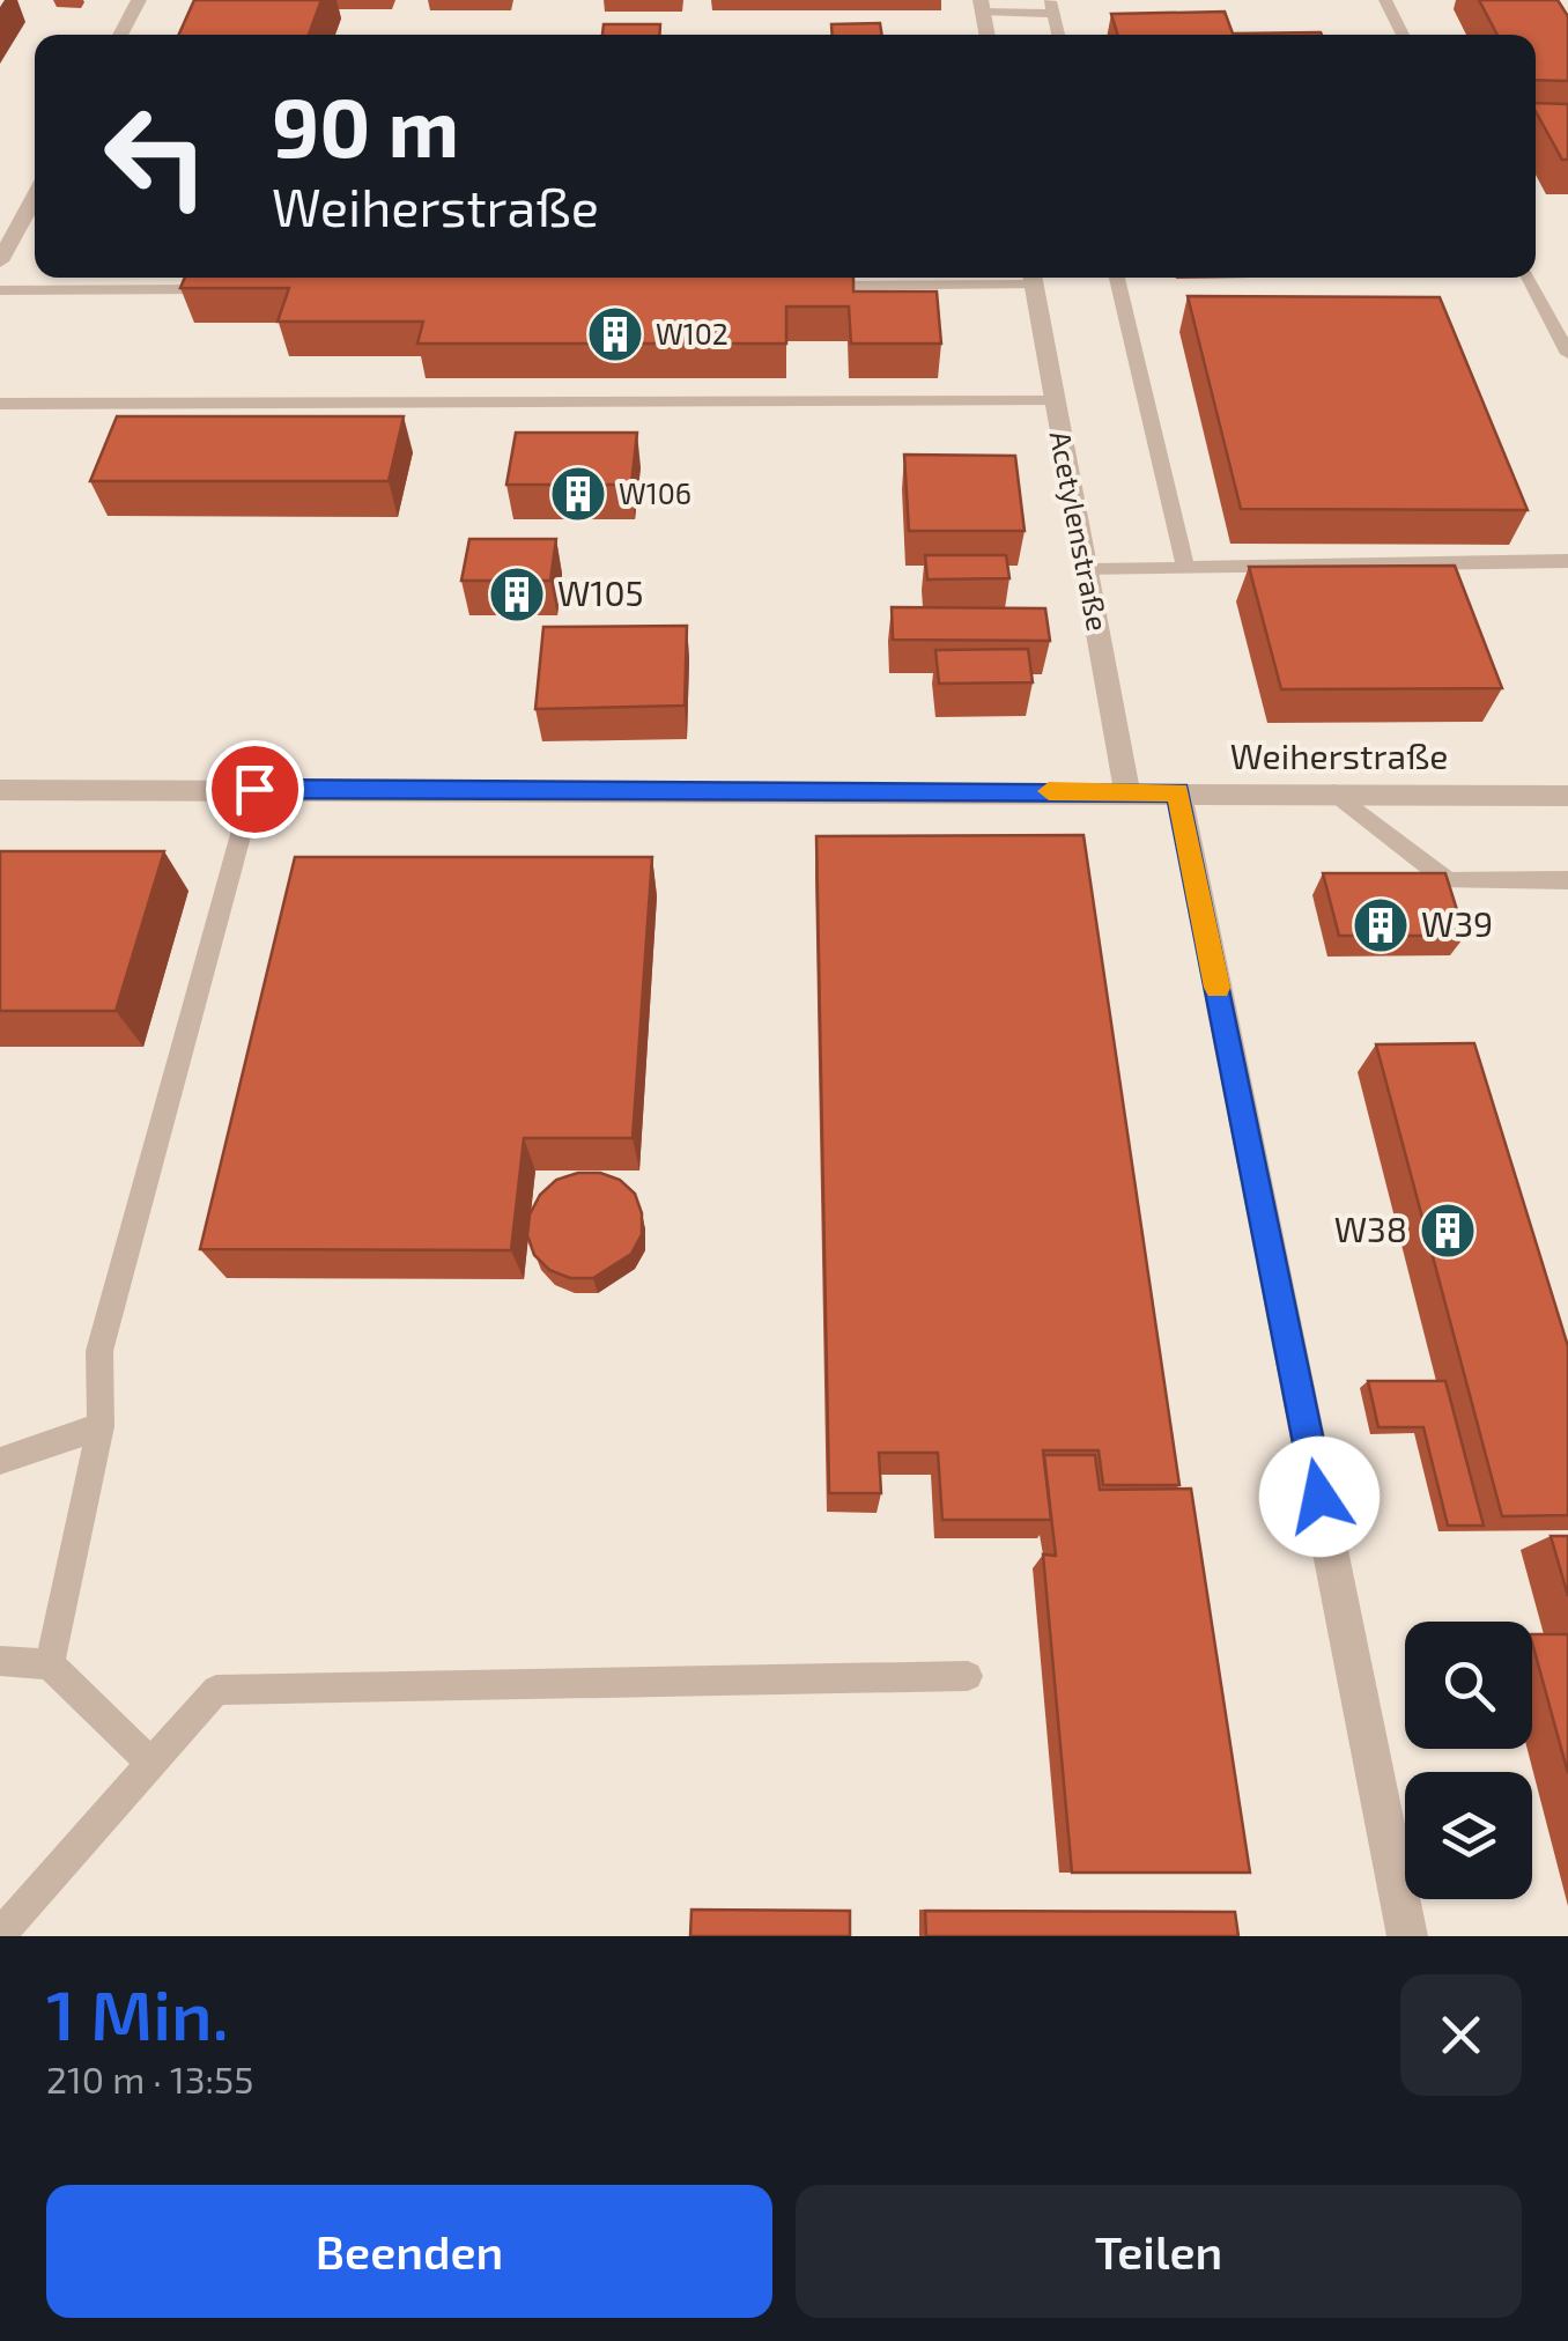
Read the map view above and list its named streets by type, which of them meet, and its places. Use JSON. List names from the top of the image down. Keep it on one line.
{"streets":{"street":["Acetylenstraße","Weiherstraße"]},"crossings":[["Acetylenstraße","Weiherstraße"]],"places":{"building":["W102","W106","W105","W39","W38"]},"page":{"turn":["90 m","Weiherstraße"],"heading":["1 Min.","210 m · 13:55"],"buttons":["Beenden","Teilen"]}}
